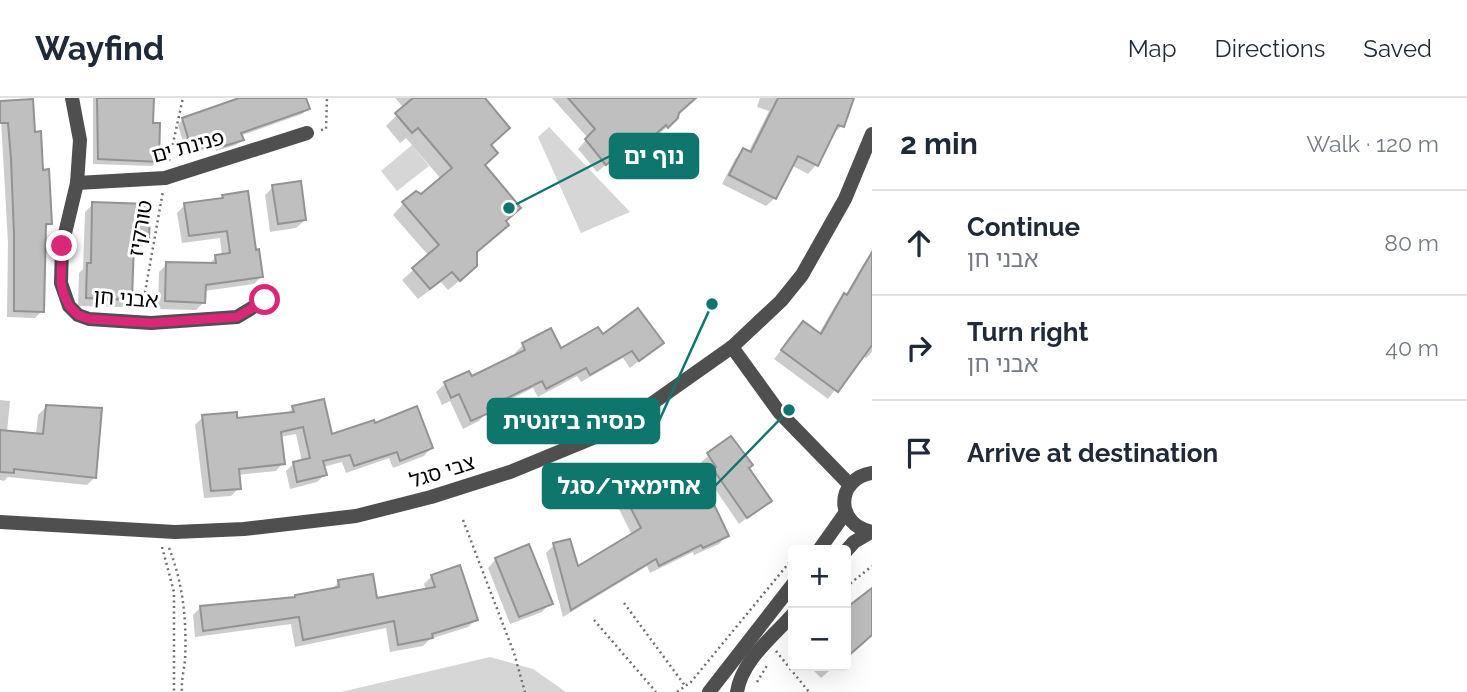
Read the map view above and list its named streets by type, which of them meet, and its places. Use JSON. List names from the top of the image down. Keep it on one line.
{"streets":{"street":["פנינת ים","אבני חן","צבי סגל"],"path":["טורקיז"]},"crossings":[["פנינת ים","טורקיז"],["פנינת ים","אבני חן"],["טורקיז","אבני חן"]],"places":["נוף ים","כנסיה ביזנטית","אחימאיר/סגל"],"page":{"header":"Wayfind","nav":["Map","Directions","Saved"],"heading":["2 min","Walk · 120 m"],"list":[["Continue","אבני חן","80 m"],["Turn right","אבני חן","40 m"],"Arrive at destination"],"map_buttons":["+","−"]}}
